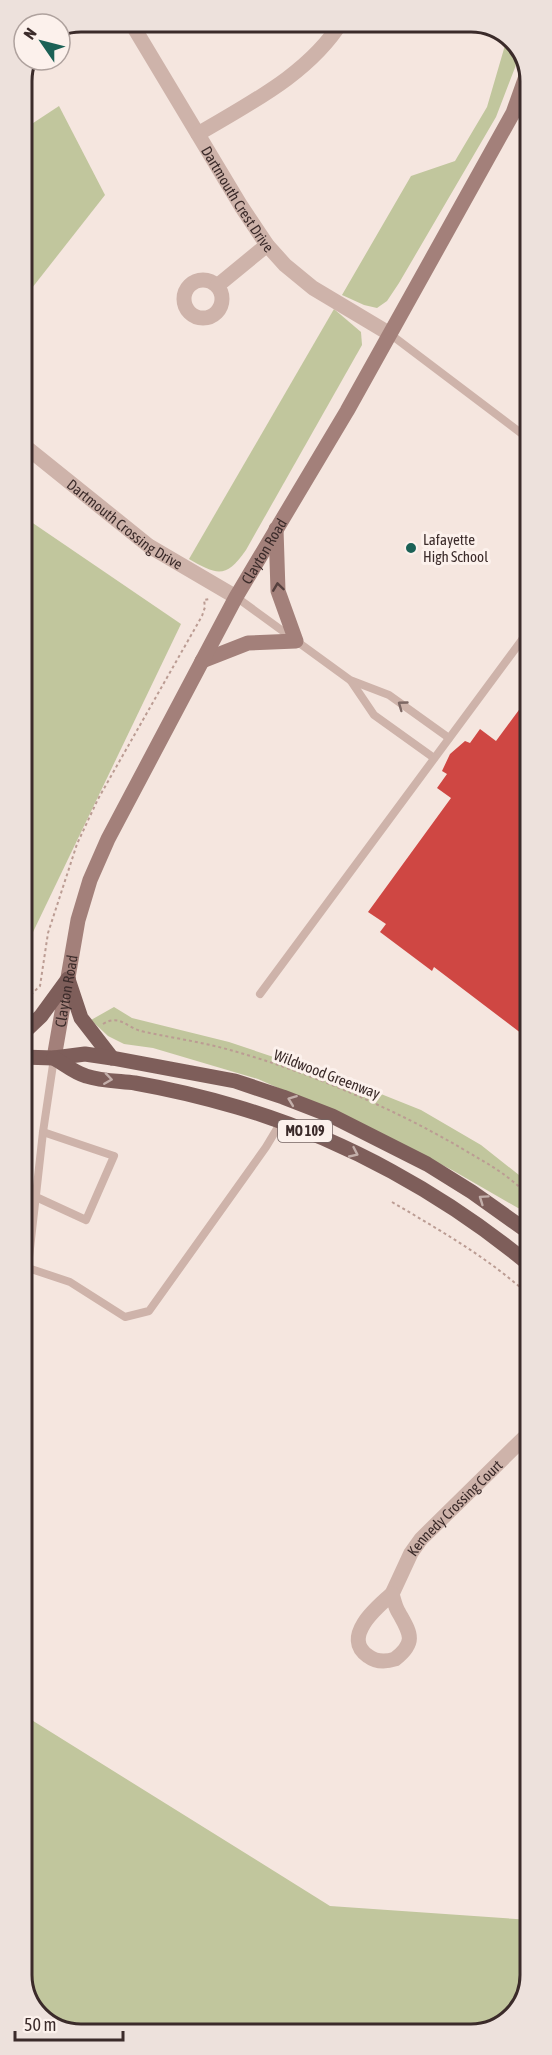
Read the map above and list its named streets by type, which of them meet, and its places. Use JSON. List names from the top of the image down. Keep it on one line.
{"streets":{"main road":["Clayton Road","MO 109"],"street":["Dartmouth Crest Drive","Dartmouth Crossing Drive","Kennedy Crossing Court"],"path":["Wildwood Greenway"]},"crossings":[["Dartmouth Crest Drive","Clayton Road"],["Dartmouth Crossing Drive","Clayton Road"],["Clayton Road","MO 109"]],"places":["Lafayette High School"],"scale_bar":"50 m","north":"top left"}
